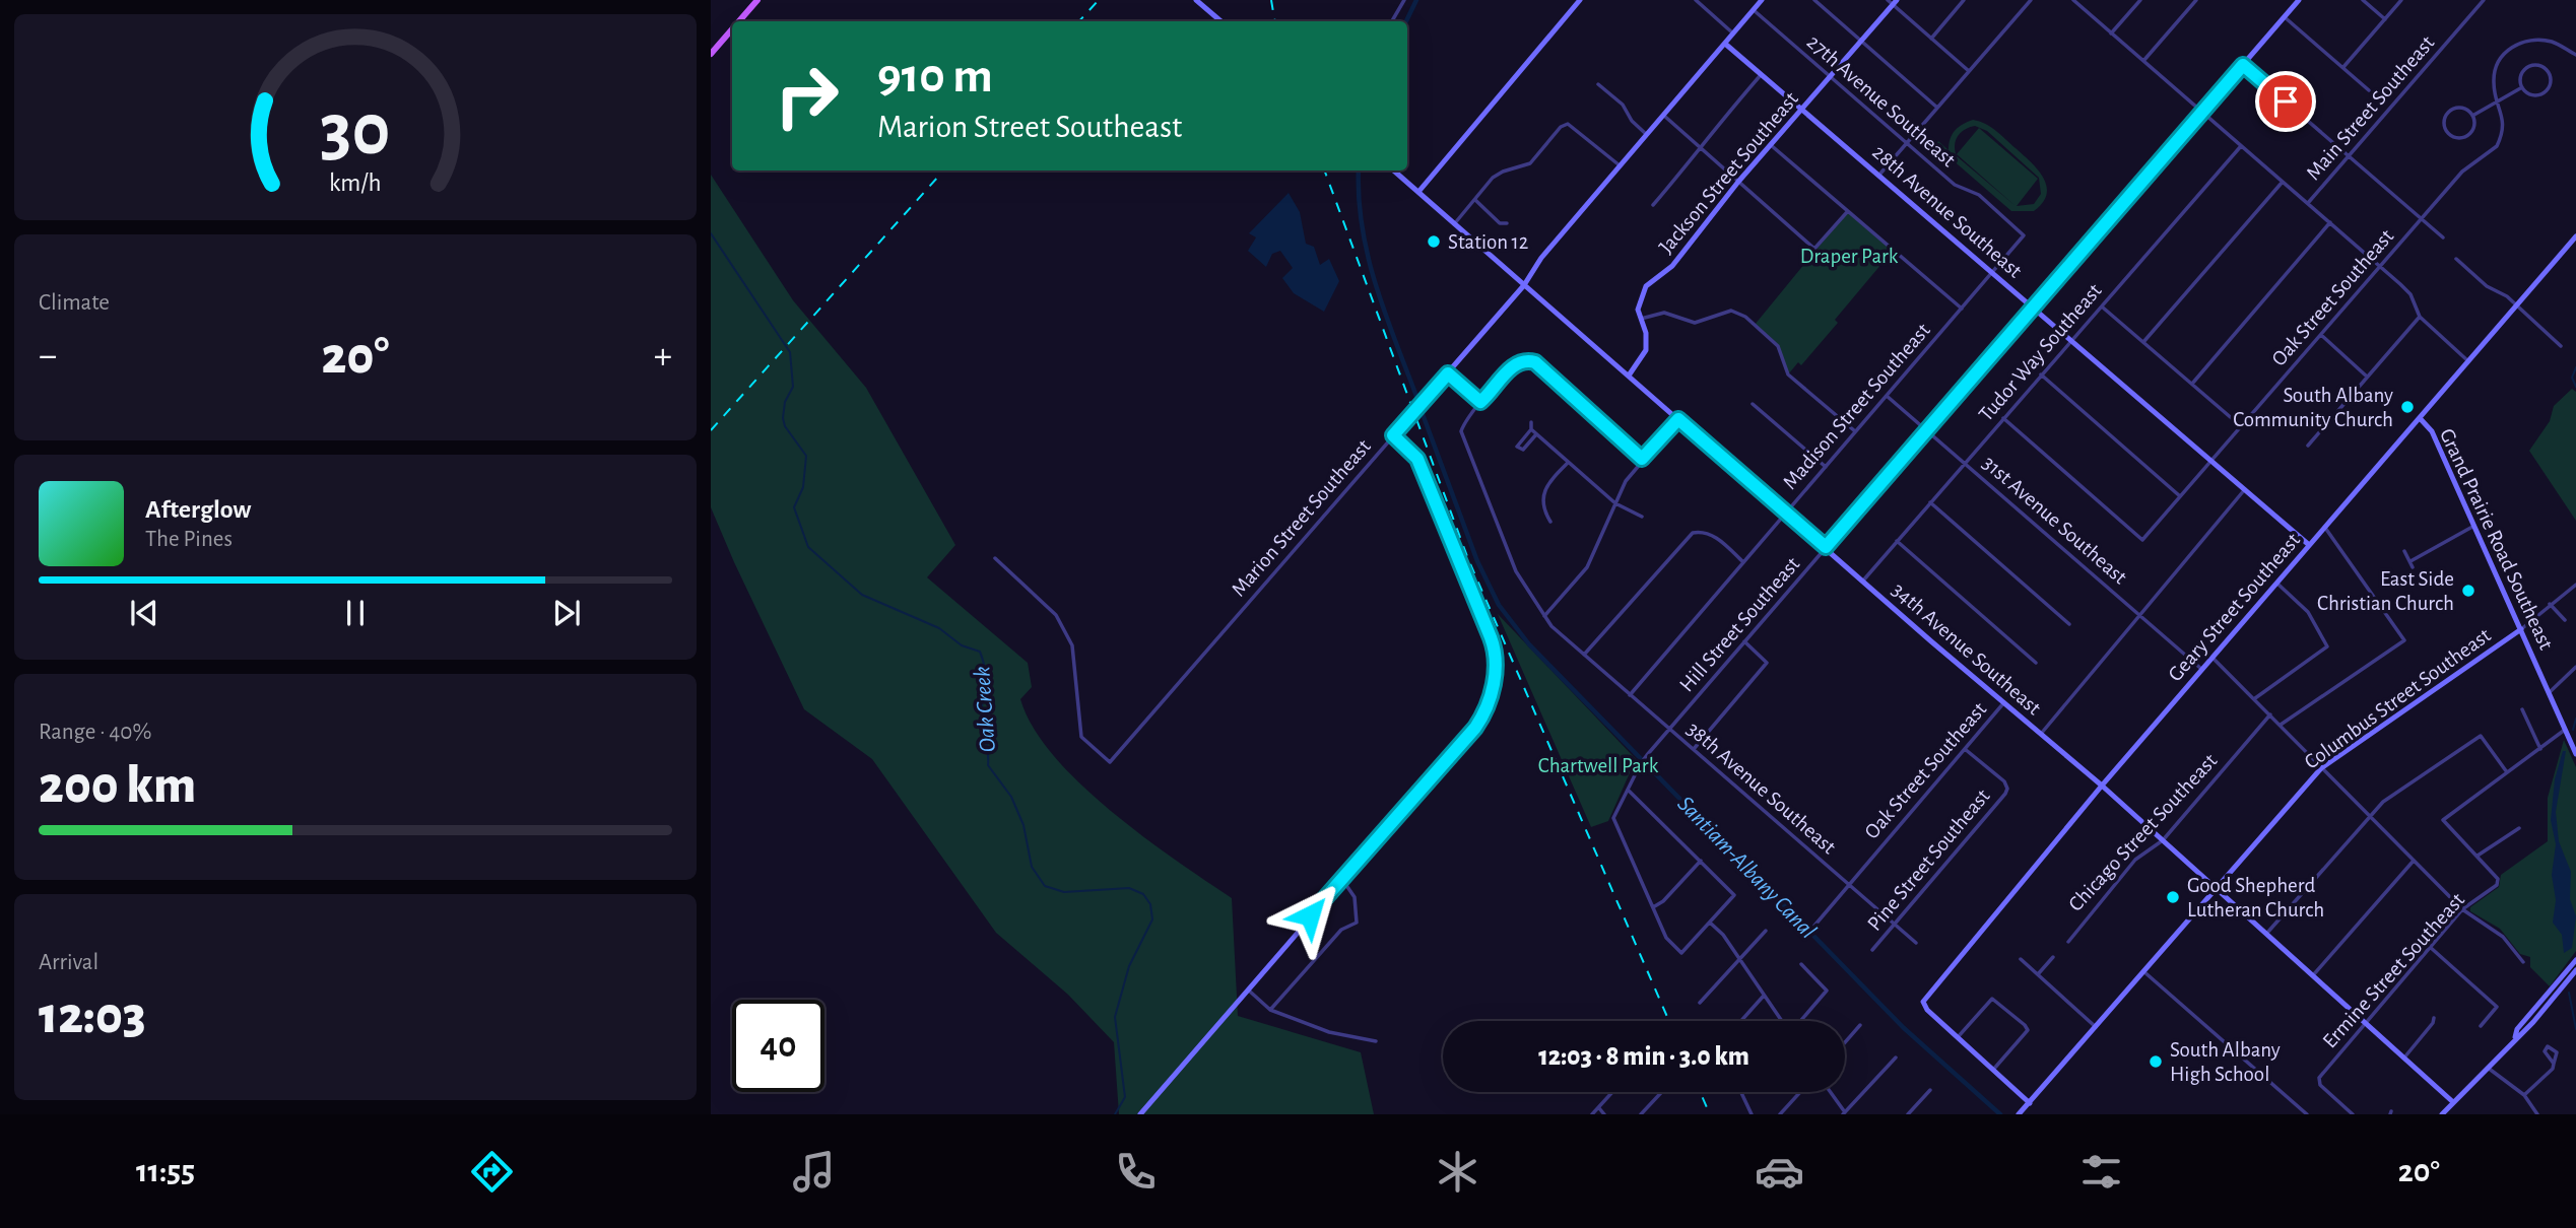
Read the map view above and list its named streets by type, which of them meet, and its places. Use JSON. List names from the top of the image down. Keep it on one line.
{"streets":{"street":["27th Avenue Southeast","Main Street Southeast","Jackson Street Southeast","28th Avenue Southeast","Oak Street Southeast","Tudor Way Southeast","Madison Street Southeast","Marion Street Southeast","31st Avenue Southeast","Grand Prairie Road Southeast","Geary Street Southeast","Hill Street Southeast","34th Avenue Southeast","Columbus Street Southeast","38th Avenue Southeast","Chicago Street Southeast","Pine Street Southeast","Ermine Street Southeast"]},"crossings":[["27th Avenue Southeast","Jackson Street Southeast"],["27th Avenue Southeast","Madison Street Southeast"],["27th Avenue Southeast","Marion Street Southeast"],["Jackson Street Southeast","28th Avenue Southeast"],["Jackson Street Southeast","34th Avenue Southeast"],["28th Avenue Southeast","Oak Street Southeast"],["28th Avenue Southeast","Tudor Way Southeast"],["28th Avenue Southeast","Madison Street Southeast"],["28th Avenue Southeast","Marion Street Southeast"],["28th Avenue Southeast","Geary Street Southeast"],["28th Avenue Southeast","Hill Street Southeast"],["Oak Street Southeast","Tudor Way Southeast"],["Oak Street Southeast","34th Avenue Southeast"],["Oak Street Southeast","38th Avenue Southeast"],["Oak Street Southeast","Pine Street Southeast"],["Tudor Way Southeast","31st Avenue Southeast"],["Tudor Way Southeast","34th Avenue Southeast"],["Madison Street Southeast","31st Avenue Southeast"],["Madison Street Southeast","34th Avenue Southeast"],["Madison Street Southeast","38th Avenue Southeast"],["Marion Street Southeast","34th Avenue Southeast"],["31st Avenue Southeast","Geary Street Southeast"],["31st Avenue Southeast","Hill Street Southeast"],["Grand Prairie Road Southeast","Geary Street Southeast"],["Grand Prairie Road Southeast","Columbus Street Southeast"],["Geary Street Southeast","34th Avenue Southeast"],["Hill Street Southeast","34th Avenue Southeast"],["Hill Street Southeast","38th Avenue Southeast"],["34th Avenue Southeast","Columbus Street Southeast"],["34th Avenue Southeast","Chicago Street Southeast"],["34th Avenue Southeast","Ermine Street Southeast"],["38th Avenue Southeast","Pine Street Southeast"]],"water":["Oak Creek","Santiam-Albany Canal"],"parks":["Draper Park","Chartwell Park"],"places":["Station 12","South Albany Community Church","East Side Christian Church","Good Shepherd Lutheran Church","South Albany High School"],"page":{"turn":["910 m","Marion Street Southeast"],"tile":["Climate",["Range · 40%","200 km"],["Arrival","12:03"]],"heat":["−","20°","+"],"song":["Afterglow","The Pines"],"limit":"40","trip":"12:03 · 8 min · 3.0 km","tabs":["11:55","20°"],"gauge":["30","km/h"]}}
